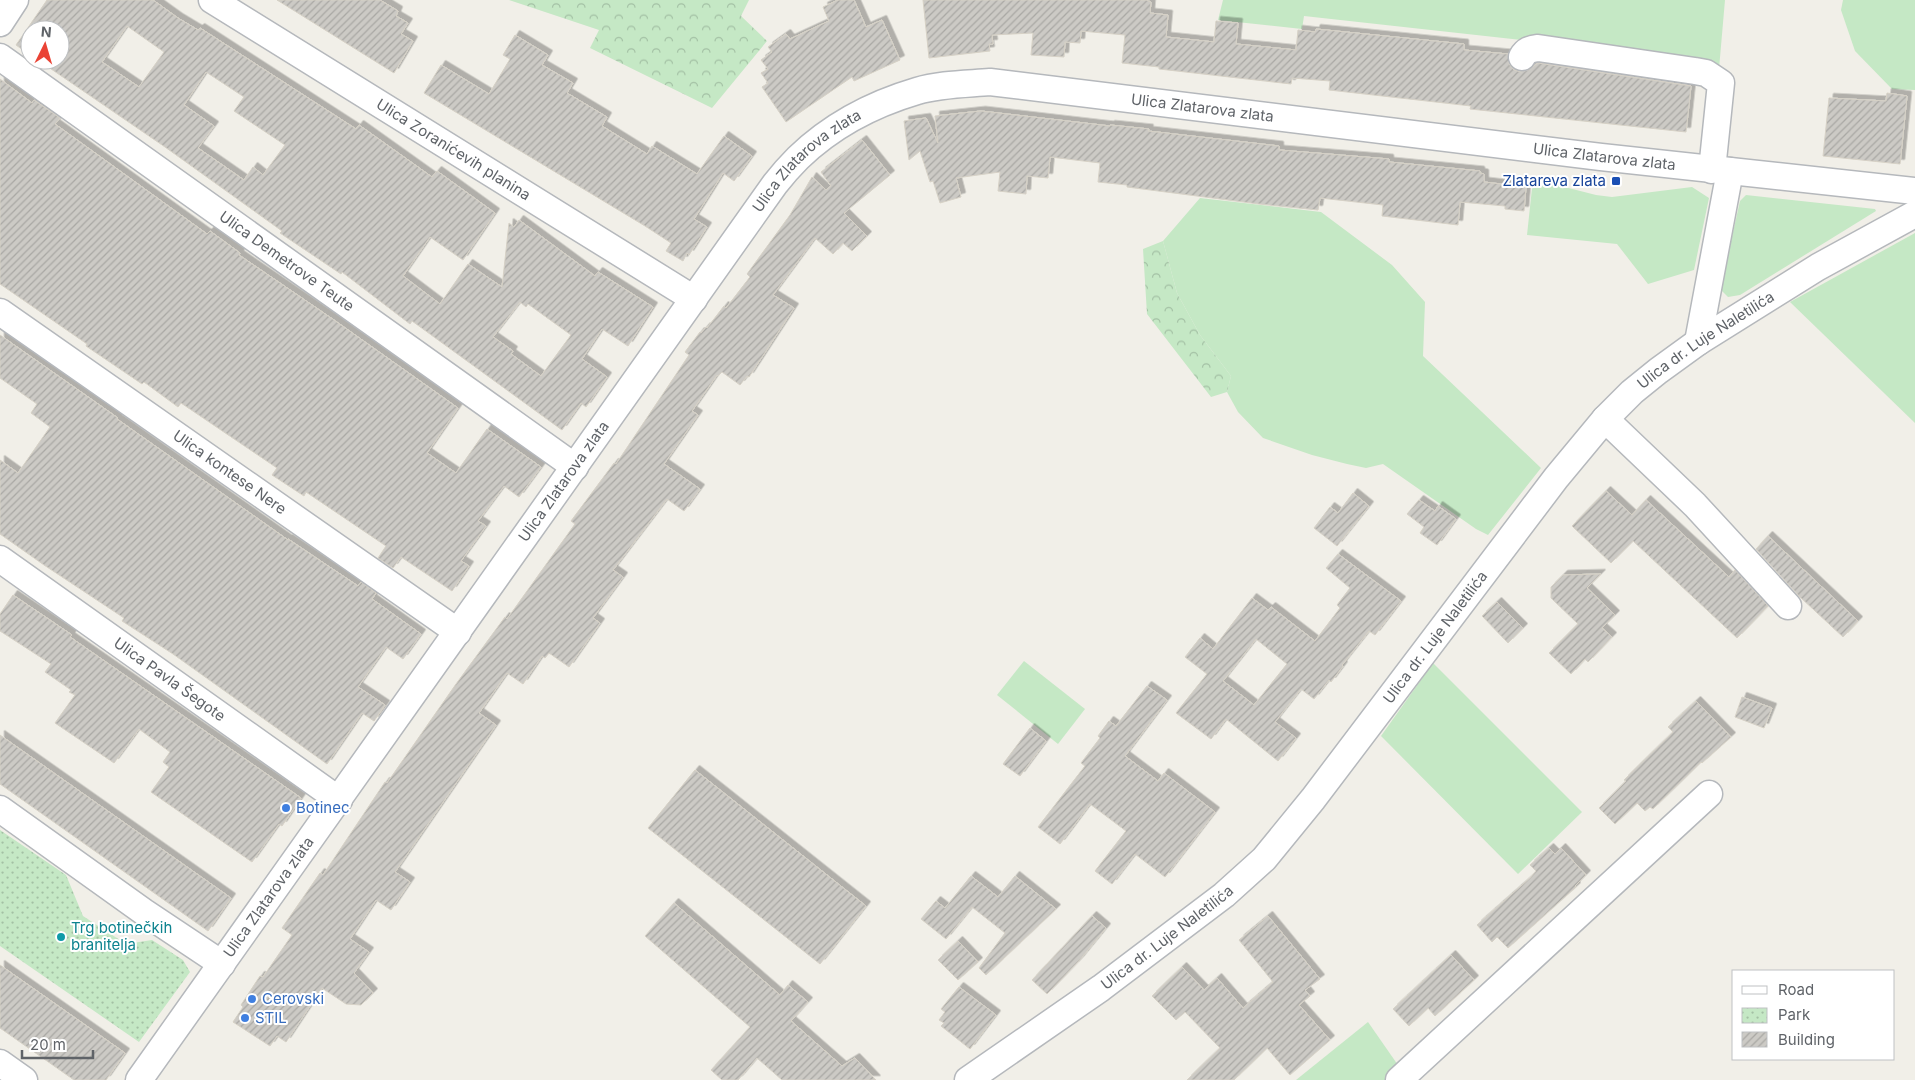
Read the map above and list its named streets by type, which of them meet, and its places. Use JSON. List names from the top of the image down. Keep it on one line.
{"streets":{"street":["Ulica Zlatarova zlata","Ulica Zoranićevih planina","Ulica Demetrove Teute","Ulica dr. Luje Naletilića","Ulica kontese Nere","Ulica Pavla Šegote"]},"crossings":[["Ulica Zlatarova zlata","Ulica Zoranićevih planina"],["Ulica Zlatarova zlata","Ulica Demetrove Teute"],["Ulica Zlatarova zlata","Ulica kontese Nere"],["Ulica Zlatarova zlata","Ulica Pavla Šegote"]],"places":{"transit":["Zlatareva zlata"],"other":["Botinec","Trg botinečkih branitelja","Cerovski","STIL"]},"legend":["Road","Park","Building"],"scale_bar":"20 m","north":"top"}
